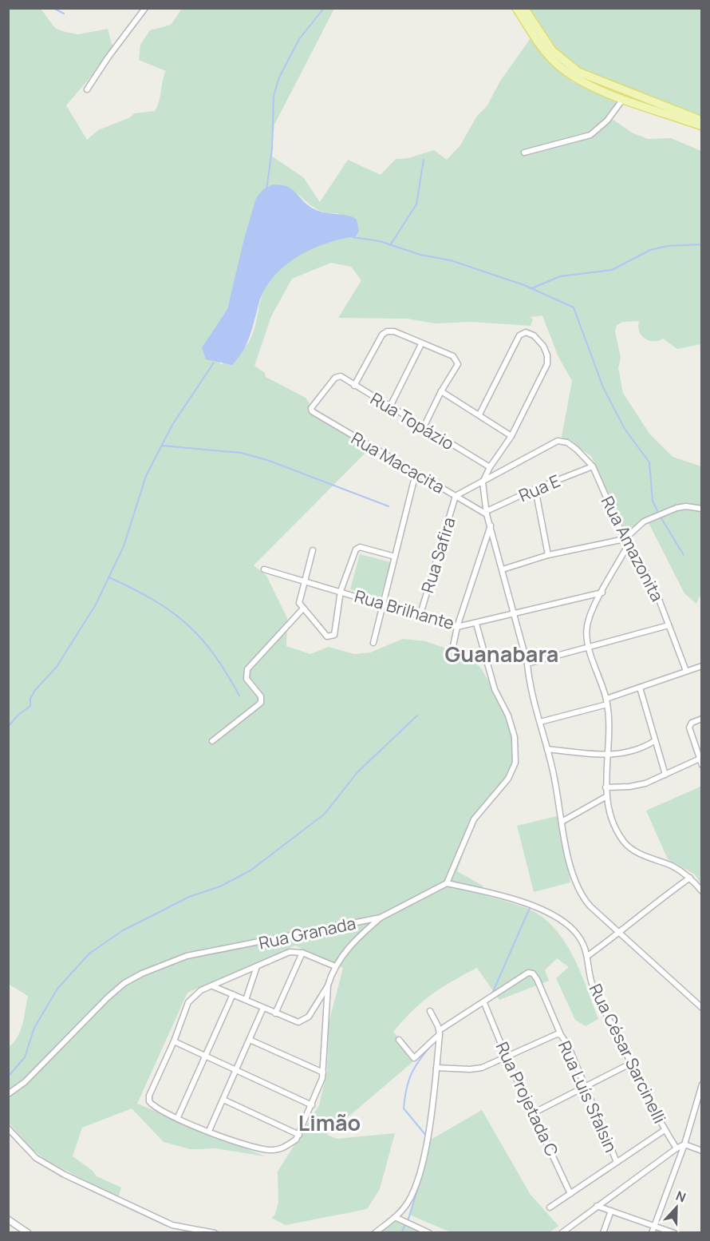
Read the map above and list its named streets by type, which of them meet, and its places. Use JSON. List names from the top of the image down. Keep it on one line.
{"streets":{"street":["Rua Topázio","Rua Macacita","Rua E","Rua Amazonita","Rua Safira","Rua Brilhante","Rua Granada","Rua César Sarcinelli","Rua Luís Sfalsin","Rua Projetada C"]},"crossings":[["Rua Topázio","Rua Macacita"],["Rua Macacita","Rua E"],["Rua Macacita","Rua Safira"],["Rua E","Rua Amazonita"],["Rua Safira","Rua Brilhante"],["Rua Luís Sfalsin","Rua Projetada C"]],"districts":["Guanabara","Limão"],"north":"top"}
